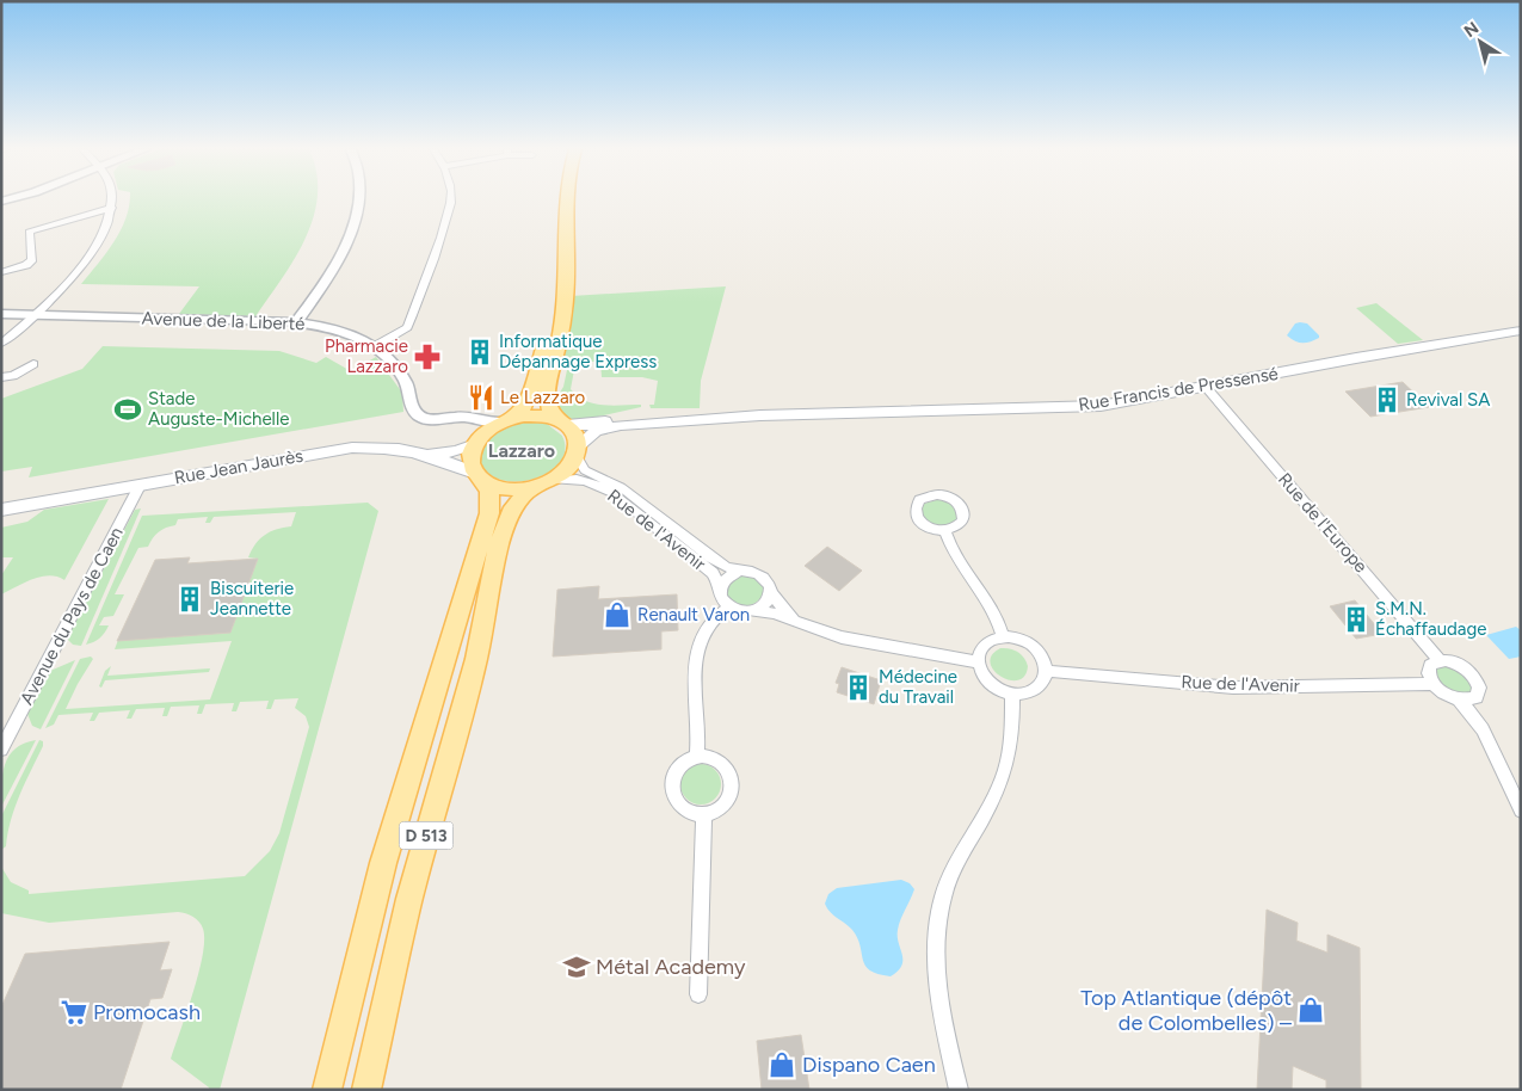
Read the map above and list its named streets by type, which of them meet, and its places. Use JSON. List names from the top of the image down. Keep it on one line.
{"streets":{"main road":["Rue Francis de Pressensé","Rue Jean Jaurès","D 513"],"street":["Avenue de la Liberté","Rue de l'Europe","Rue de l'Avenir","Avenue du Pays de Caen"]},"crossings":[["Avenue de la Liberté","Rue Jean Jaurès"],["Avenue de la Liberté","Rue de l'Avenir"],["Avenue de la Liberté","D 513"],["Rue Francis de Pressensé","Rue de l'Europe"],["Rue Jean Jaurès","Rue de l'Avenir"],["Rue Jean Jaurès","Avenue du Pays de Caen"],["Rue Jean Jaurès","D 513"],["Rue de l'Avenir","D 513"]],"districts":["Lazzaro"],"places":{"building":["Informatique Dépannage Express","Revival SA","Biscuiterie Jeannette","S.M.N. Échaffaudage","Médecine du Travail"],"pharmacy":["Pharmacie Lazzaro"],"restaurant":["Le Lazzaro"],"sports":["Stade Auguste-Michelle"],"shop":["Renault Varon","Top Atlantique (dépôt de Colombelles) –","Dispano Caen"],"school or university":["Métal Academy"],"supermarket":["Promocash"]},"north":"top left"}
